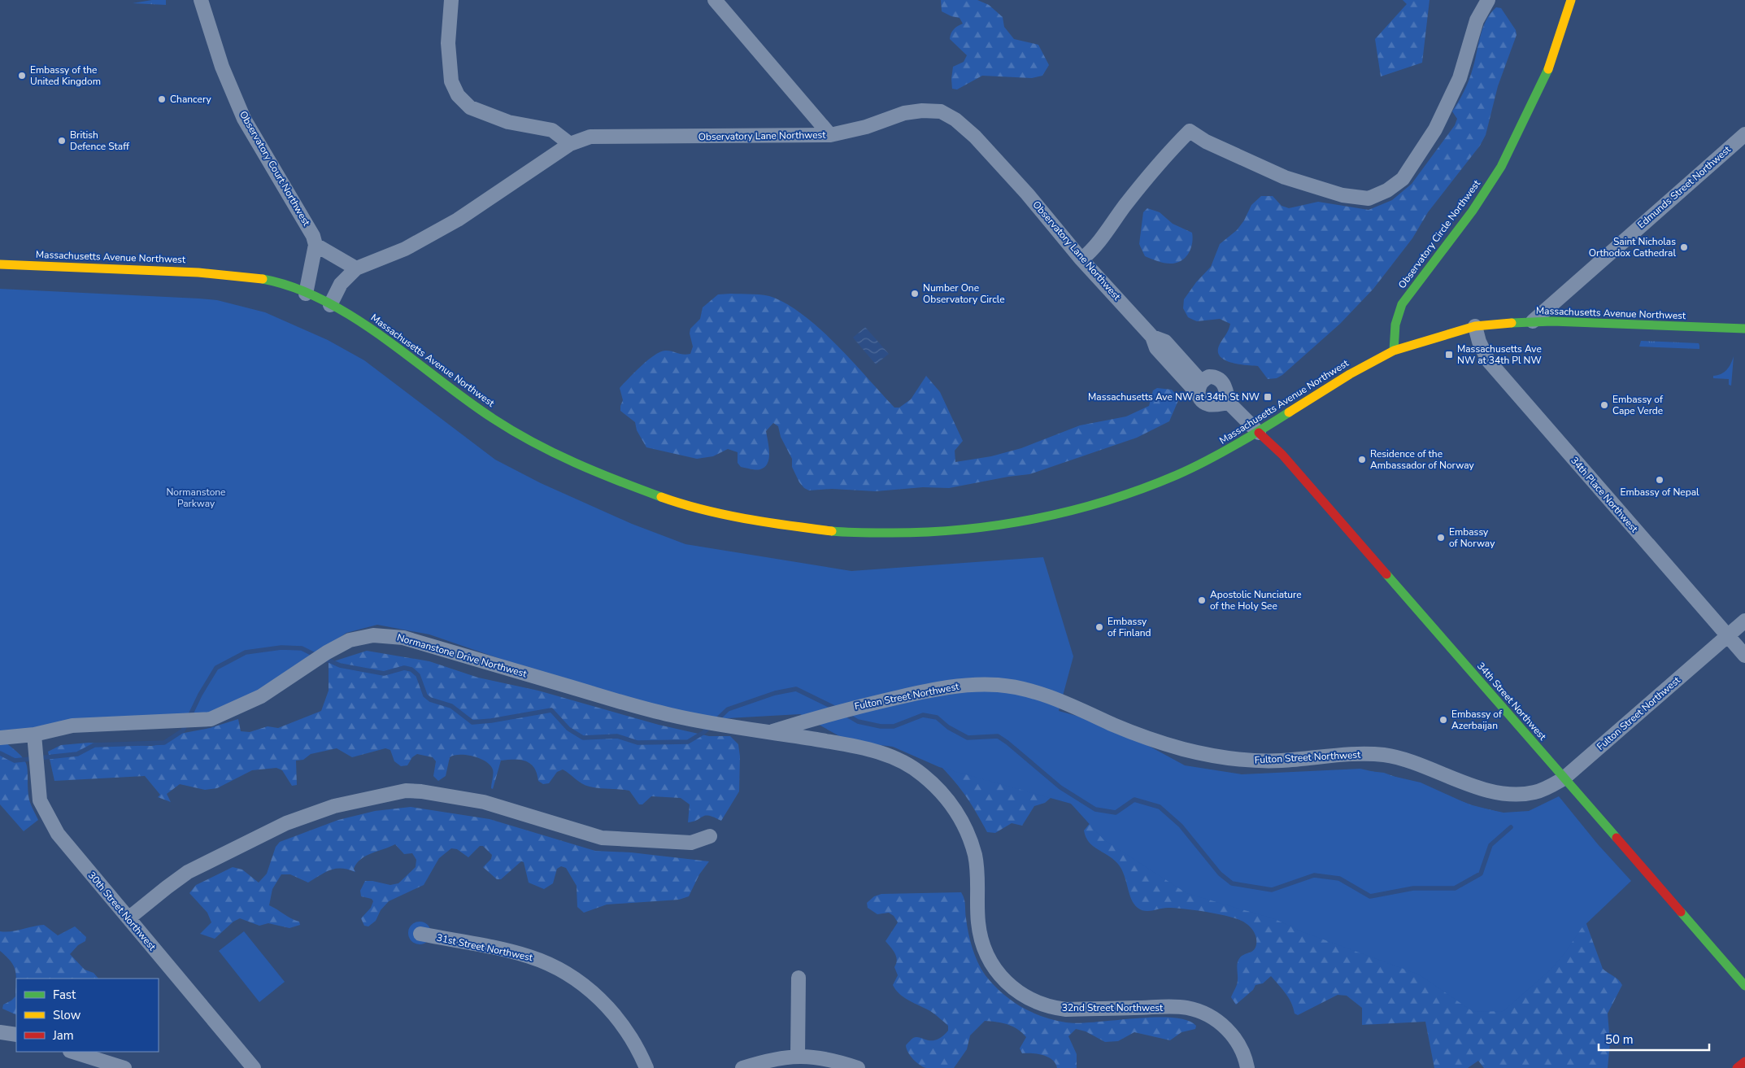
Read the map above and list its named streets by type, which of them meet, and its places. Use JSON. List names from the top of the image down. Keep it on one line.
{"streets":{"main road":["Observatory Circle Northwest","Massachusetts Avenue Northwest","34th Street Northwest"],"street":["Observatory Lane Northwest","Observatory Court Northwest","Edmunds Street Northwest","34th Place Northwest","Normanstone Drive Northwest","Fulton Street Northwest","30th Street Northwest","31st Street Northwest","32nd Street Northwest"]},"crossings":[["Observatory Lane Northwest","Massachusetts Avenue Northwest"],["Edmunds Street Northwest","Massachusetts Avenue Northwest"],["Observatory Circle Northwest","Massachusetts Avenue Northwest"],["Massachusetts Avenue Northwest","34th Place Northwest"],["Massachusetts Avenue Northwest","34th Street Northwest"],["34th Place Northwest","Fulton Street Northwest"],["Normanstone Drive Northwest","Fulton Street Northwest"],["Normanstone Drive Northwest","30th Street Northwest"],["Normanstone Drive Northwest","32nd Street Northwest"],["Fulton Street Northwest","34th Street Northwest"],["Fulton Street Northwest","32nd Street Northwest"]],"parks":["Normanstone Parkway"],"places":{"other":["Embassy of the United Kingdom","Chancery","British Defence Staff","Saint Nicholas Orthodox Cathedral","Number One Observatory Circle","Embassy of Cape Verde","Residence of the Ambassador of Norway","Embassy of Nepal","Embassy of Norway","Apostolic Nunciature of the Holy See","Embassy of Finland","Embassy of Azerbaijan"],"transit":["Massachusetts Ave NW at 34th Pl NW","Massachusetts Ave NW at 34th St NW"]},"legend":["Fast","Slow","Jam"],"scale_bar":"50 m"}
